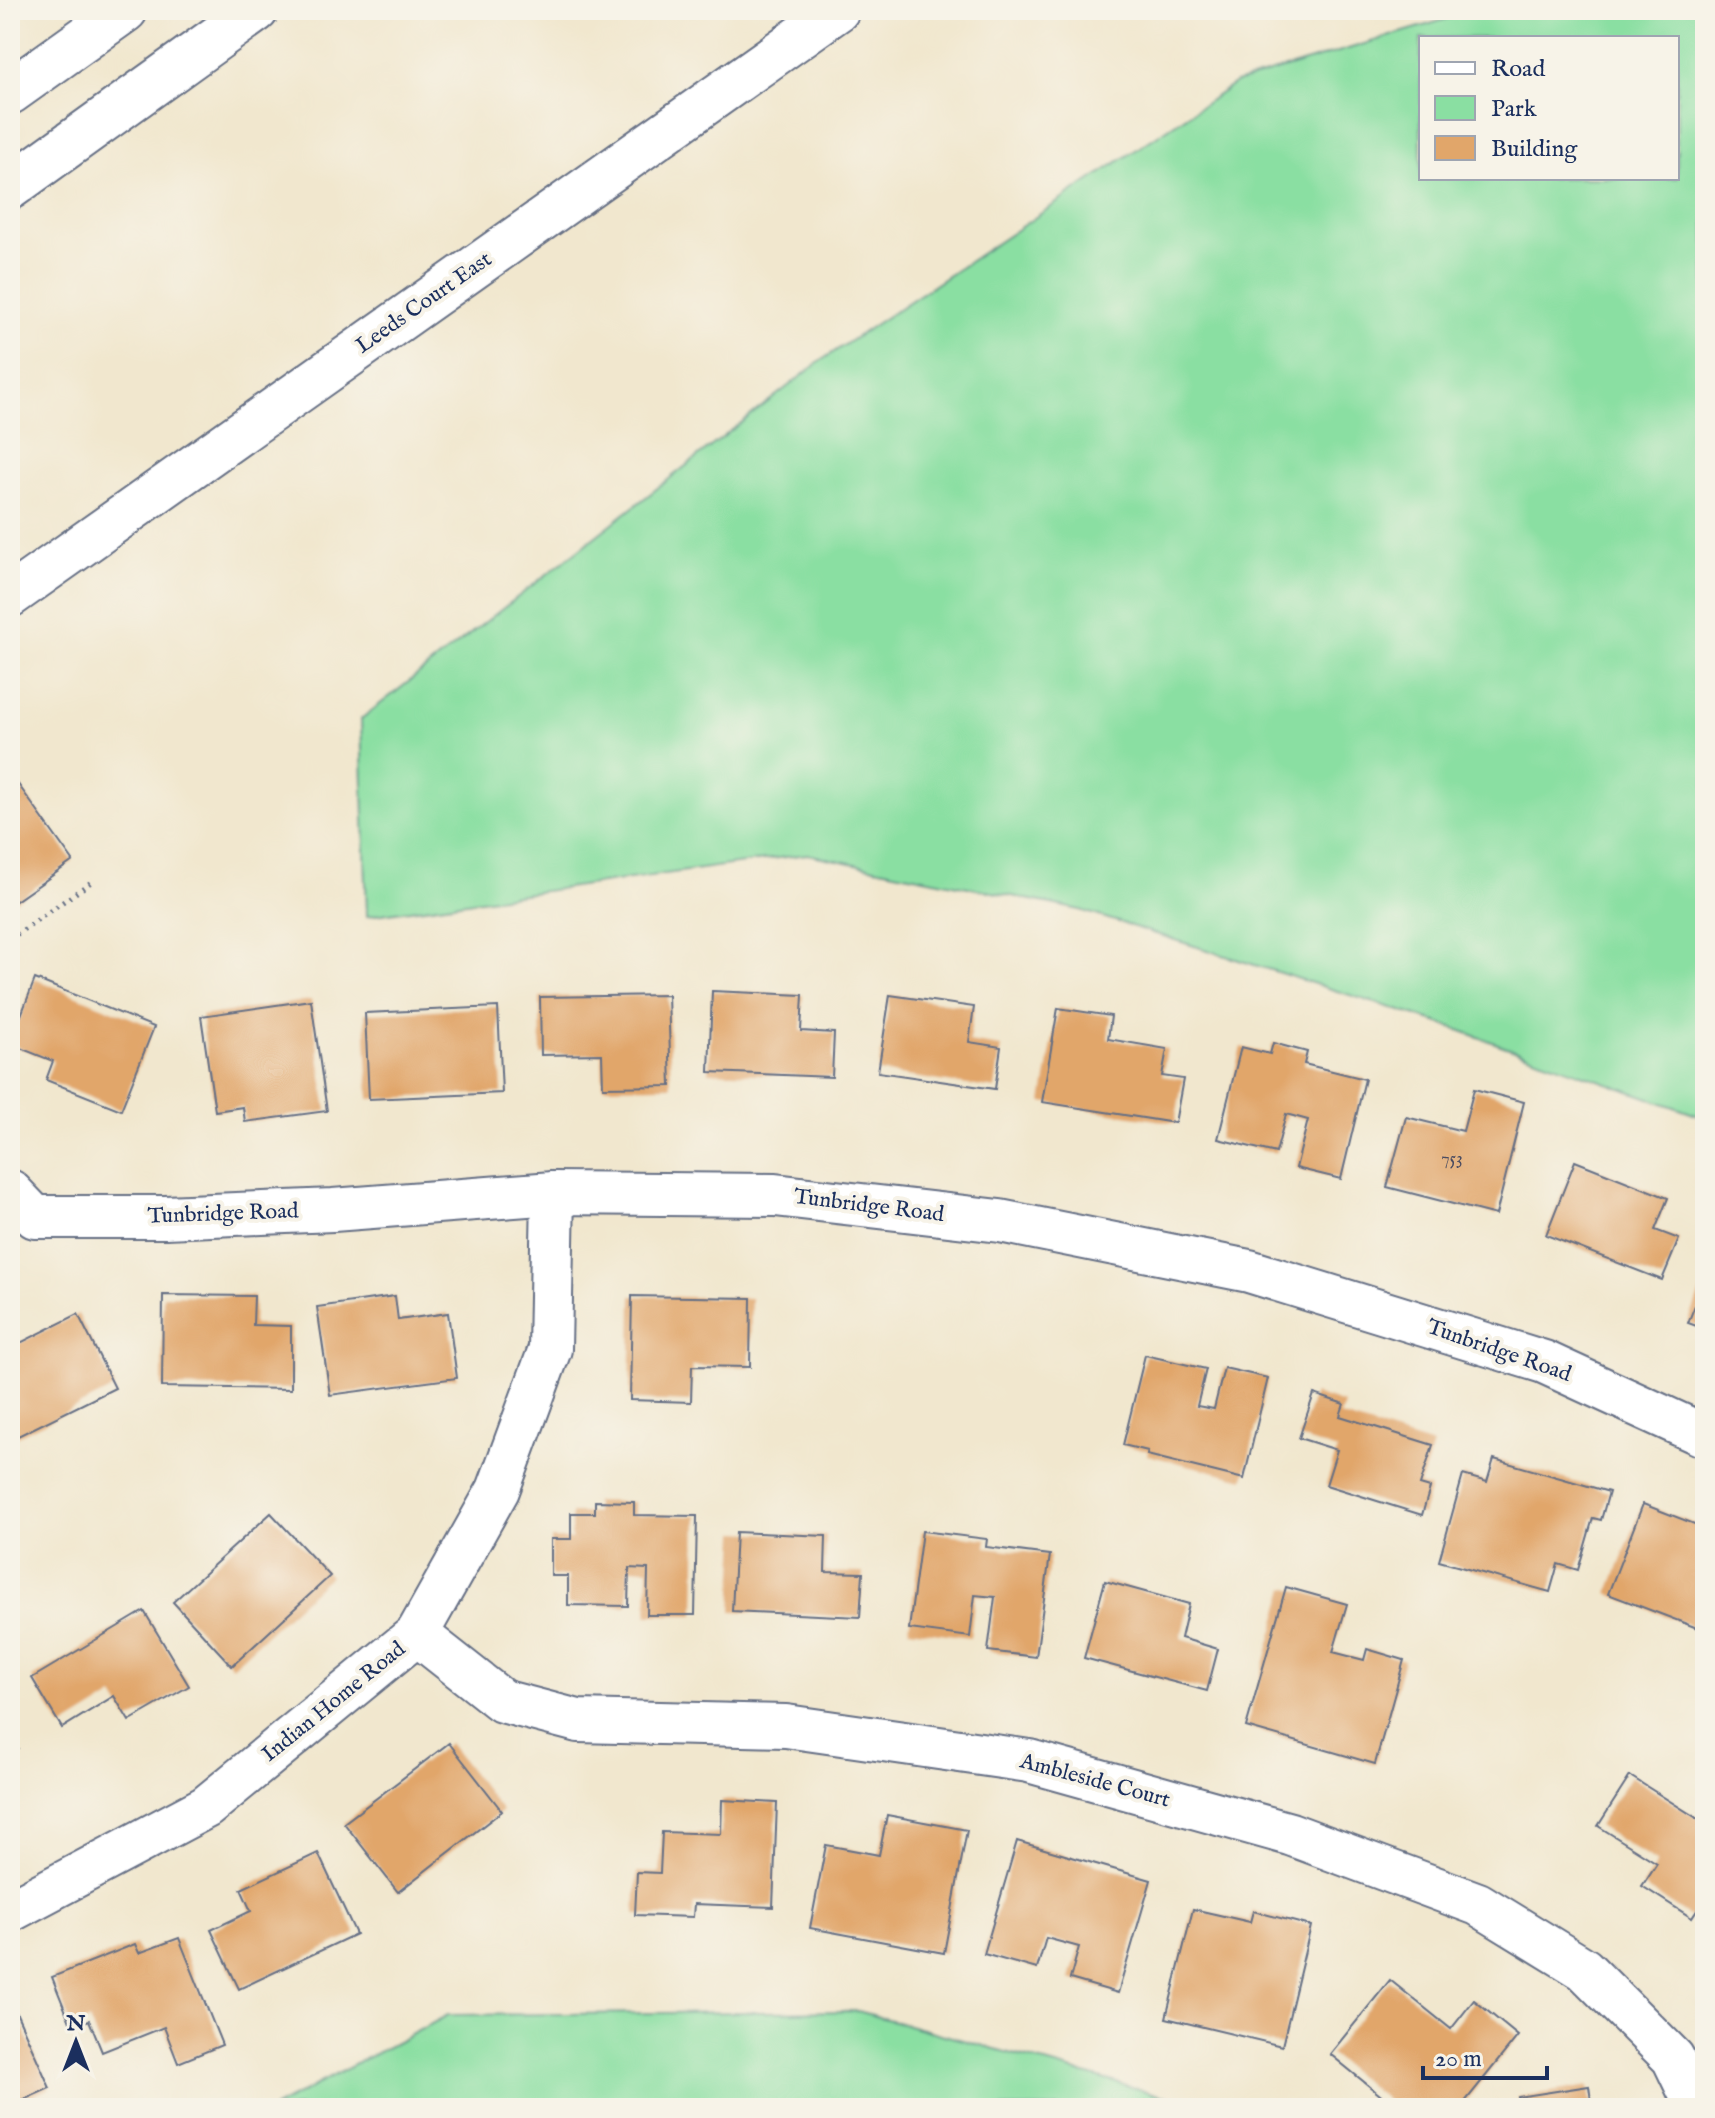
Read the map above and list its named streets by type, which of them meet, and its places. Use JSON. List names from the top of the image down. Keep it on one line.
{"streets":{"street":["Leeds Court East","Tunbridge Road","Indian Home Road","Ambleside Court"]},"crossings":[["Tunbridge Road","Indian Home Road"],["Indian Home Road","Ambleside Court"]],"house_numbers":["753"],"legend":["Road","Park","Building"],"scale_bar":"20 m","north":"top"}
